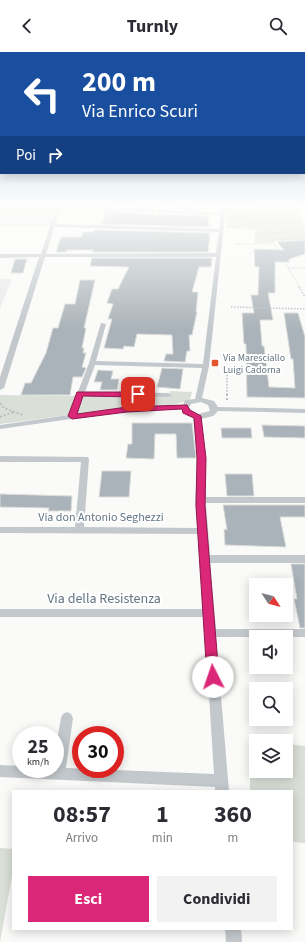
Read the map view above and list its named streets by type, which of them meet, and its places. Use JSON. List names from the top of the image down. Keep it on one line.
{"streets":{"street":["Via don Antonio Seghezzi","Via della Resistenza"]},"places":{"transit":["Via Maresciallo Luigi Cadorna"]},"north":"bottom right","page":{"header":"Turnly","turn":["200 m","Via Enrico Scuri"],"then":"Poi","speed":"25 km/h","limit":"30","eta":["08:57","Arrivo","1","min","360","m"],"buttons":["Esci","Condividi"]}}
